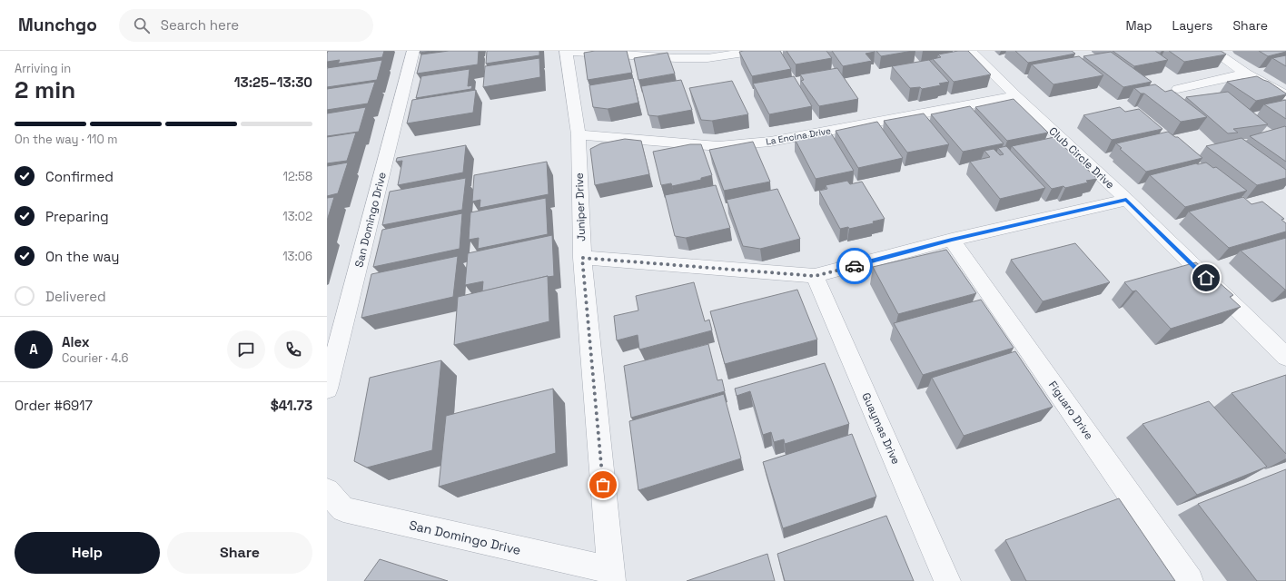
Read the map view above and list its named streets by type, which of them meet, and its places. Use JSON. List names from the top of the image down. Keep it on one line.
{"streets":{"street":["La Encina Drive","Club Circle Drive","Juniper Drive","San Domingo Drive","Figuaro Drive","Guaymas Drive"]},"crossings":[["La Encina Drive","Club Circle Drive"],["La Encina Drive","Juniper Drive"],["Juniper Drive","San Domingo Drive"]],"page":{"header":"Munchgo","search":"Search here","nav":["Map","Layers","Share"],"heading":["2 min","Arriving in","13:25–13:30"],"panel":["Alex","Courier · 4.6","Order #6917","$41.73"],"bar":"On the way · 110 m","list":[["Confirmed","12:58"],["Preparing","13:02"],["On the way","13:06"],"Delivered"],"round":"A","buttons":["Help","Share"]}}
